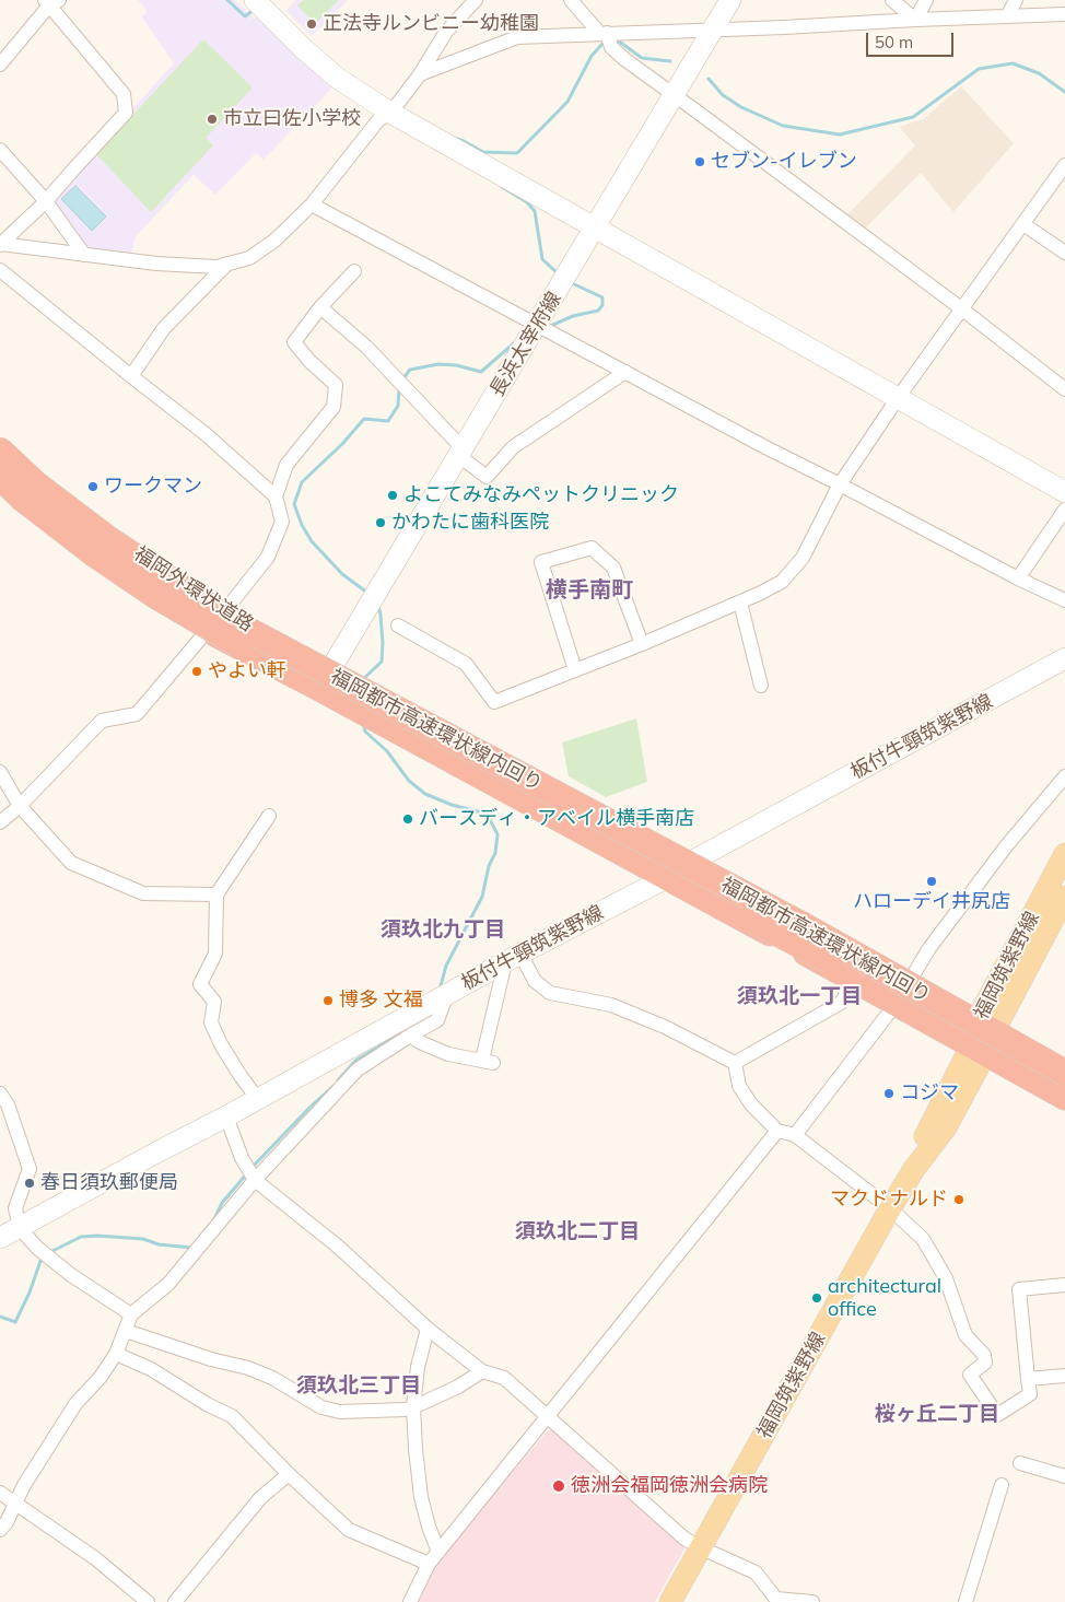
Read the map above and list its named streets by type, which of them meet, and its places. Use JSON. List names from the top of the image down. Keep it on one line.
{"streets":{"highway":["福岡外環状道路","福岡都市高速環状線内回り"],"main road":["福岡筑紫野線"],"street":["長浜太宰府線","板付牛頸筑紫野線"]},"crossings":[["長浜太宰府線","福岡外環状道路"],["福岡外環状道路","福岡都市高速環状線内回り"],["福岡外環状道路","板付牛頸筑紫野線"],["福岡外環状道路","福岡筑紫野線"]],"districts":["横手南町","須玖北九丁目","須玖北一丁目","須玖北二丁目","須玖北三丁目","桜ヶ丘二丁目"],"places":["正法寺ルンビニー幼稚園","市立曰佐小学校","セブン-イレブン","ワークマン","よこてみなみペットクリニック","かわたに歯科医院","やよい軒","バースディ・アベイル横手南店","ハローデイ井尻店","博多 文福","コジマ","春日須玖郵便局","マクドナルド","architectural office","徳洲会福岡徳洲会病院"],"scale_bar":"50 m"}
